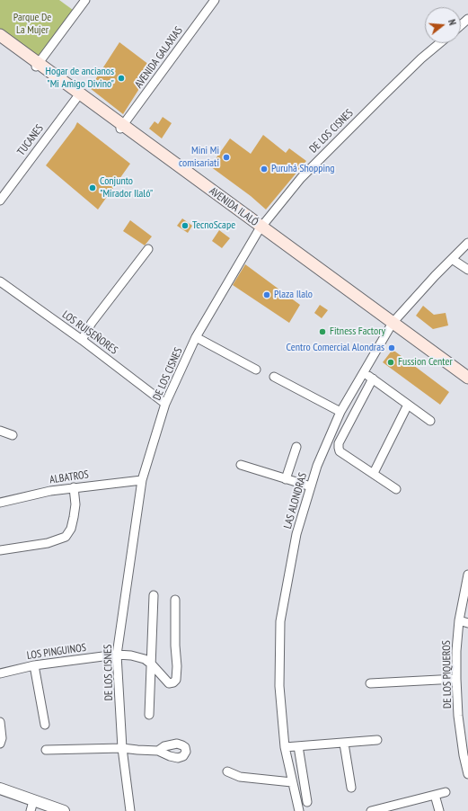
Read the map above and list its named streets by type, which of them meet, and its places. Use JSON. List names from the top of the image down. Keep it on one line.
{"streets":{"main road":["AVENIDA ILALÓ"],"street":["AVENIDA GALAXIAS","DE LOS CISNES","TUCANES","LOS RUISEÑORES","ALBATROS","LAS ALONDRAS","LOS PINGUINOS","DE LOS PIQUEROS"]},"crossings":[["AVENIDA GALAXIAS","AVENIDA ILALÓ"],["DE LOS CISNES","AVENIDA ILALÓ"],["DE LOS CISNES","LOS RUISEÑORES"],["DE LOS CISNES","ALBATROS"],["DE LOS CISNES","LOS PINGUINOS"],["TUCANES","AVENIDA ILALÓ"],["AVENIDA ILALÓ","LAS ALONDRAS"]],"parks":["Parque De La Mujer"],"places":["Hogar de ancianos \"Mi Amigo Divino\"","Mini Mi comisariati","Puruhá Shopping","Conjunto \"Mirador Ilaló\"","TecnoScape","Plaza Ilalo","Fitness Factory","Centro Comercial Alondras","Fussion Center"],"north":"right"}
